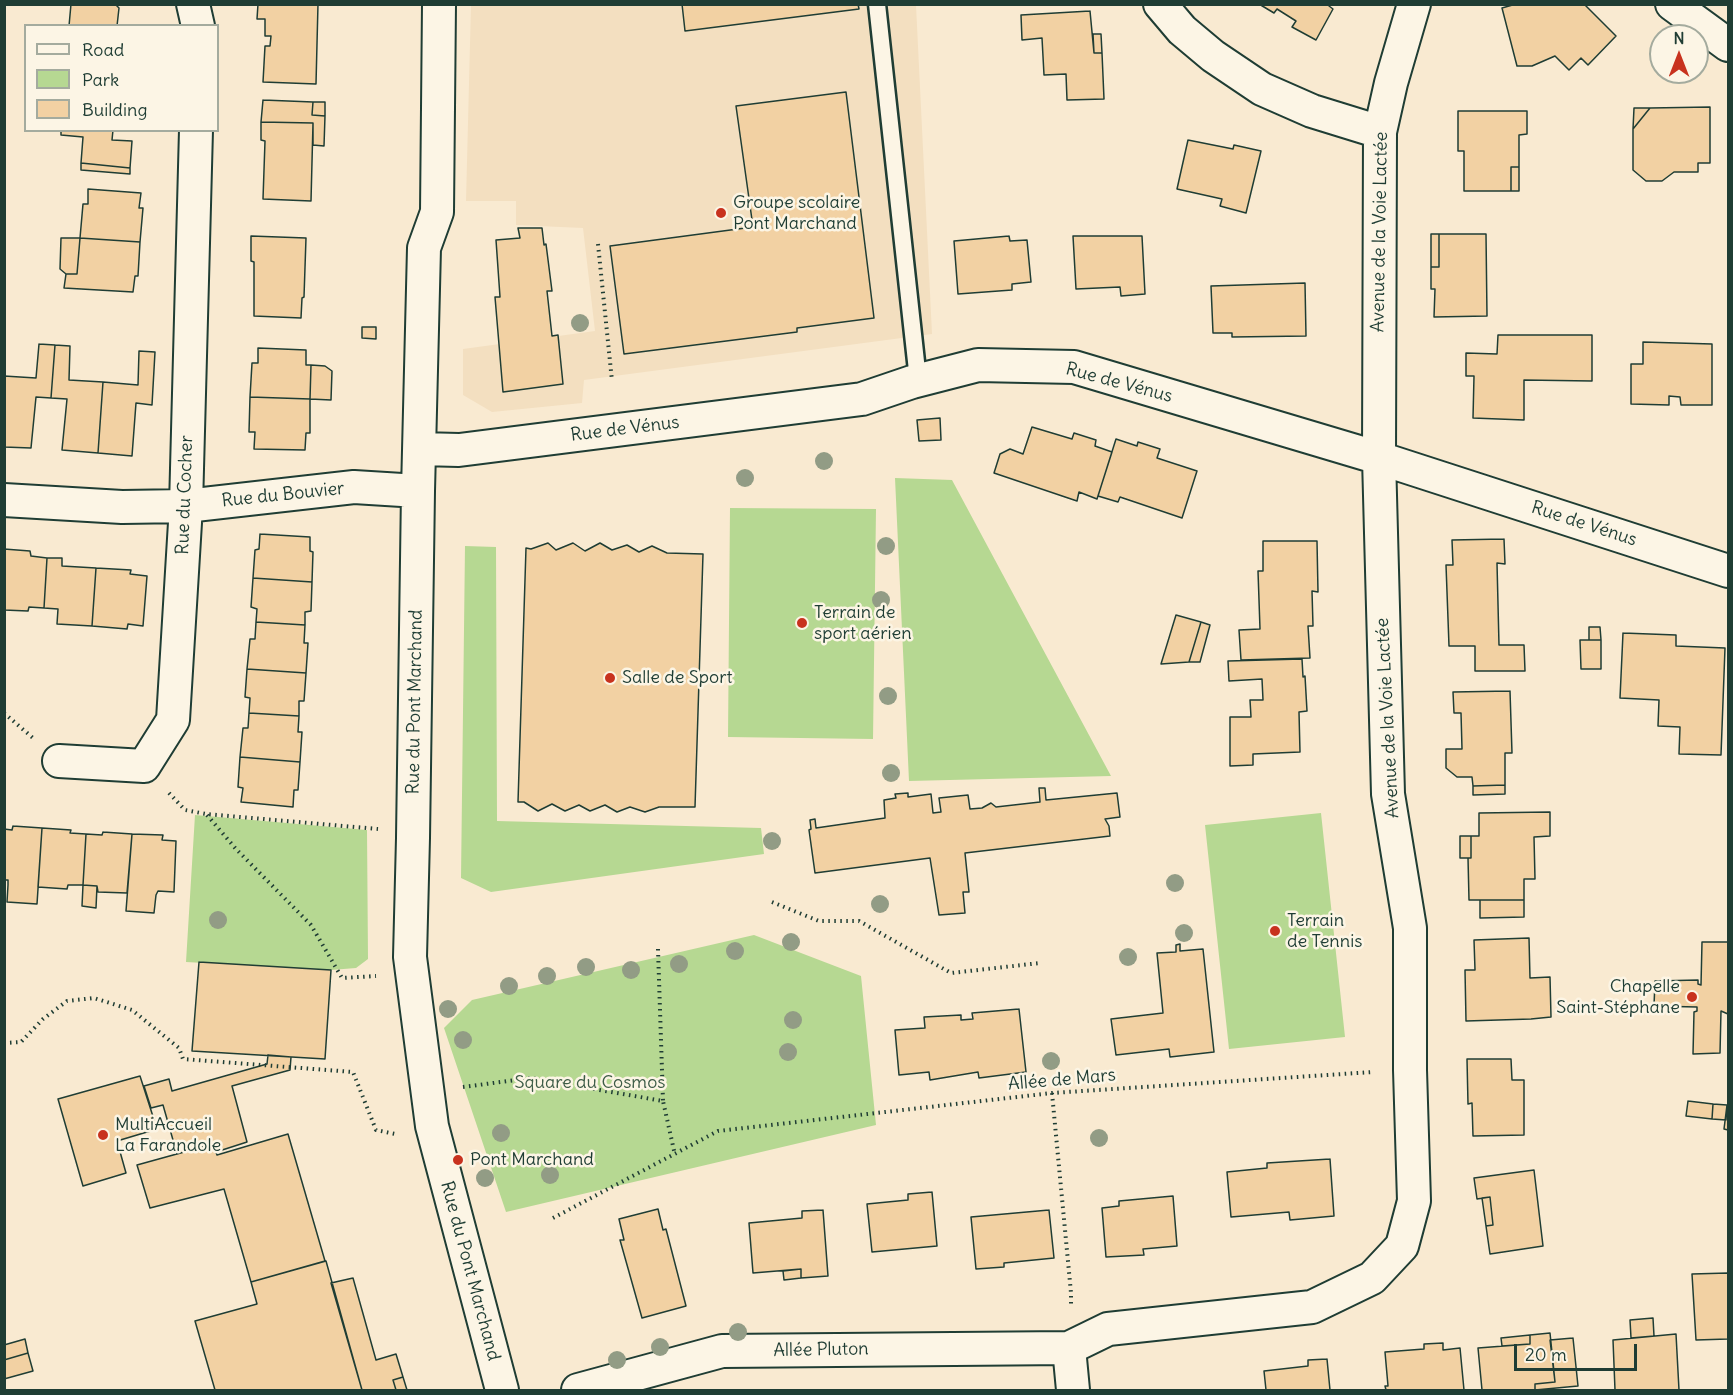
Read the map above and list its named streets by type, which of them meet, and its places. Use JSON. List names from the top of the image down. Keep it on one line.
{"streets":{"street":["Avenue de la Voie Lactée","Rue de Vénus","Rue du Cocher","Rue du Bouvier","Rue du Pont Marchand","Allée Pluton"],"path":["Allée de Mars"]},"crossings":[["Avenue de la Voie Lactée","Rue de Vénus"],["Avenue de la Voie Lactée","Allée de Mars"],["Avenue de la Voie Lactée","Allée Pluton"],["Rue de Vénus","Rue du Pont Marchand"],["Rue du Cocher","Rue du Bouvier"],["Rue du Bouvier","Rue du Pont Marchand"]],"parks":["Square du Cosmos"],"places":["Groupe scolaire Pont Marchand","Terrain de sport aérien","Salle de Sport","Terrain de Tennis","Chapelle Saint-Stéphane","MultiAccueil La Farandole","Pont Marchand"],"legend":["Road","Park","Building"],"scale_bar":"20 m","north":"top"}
